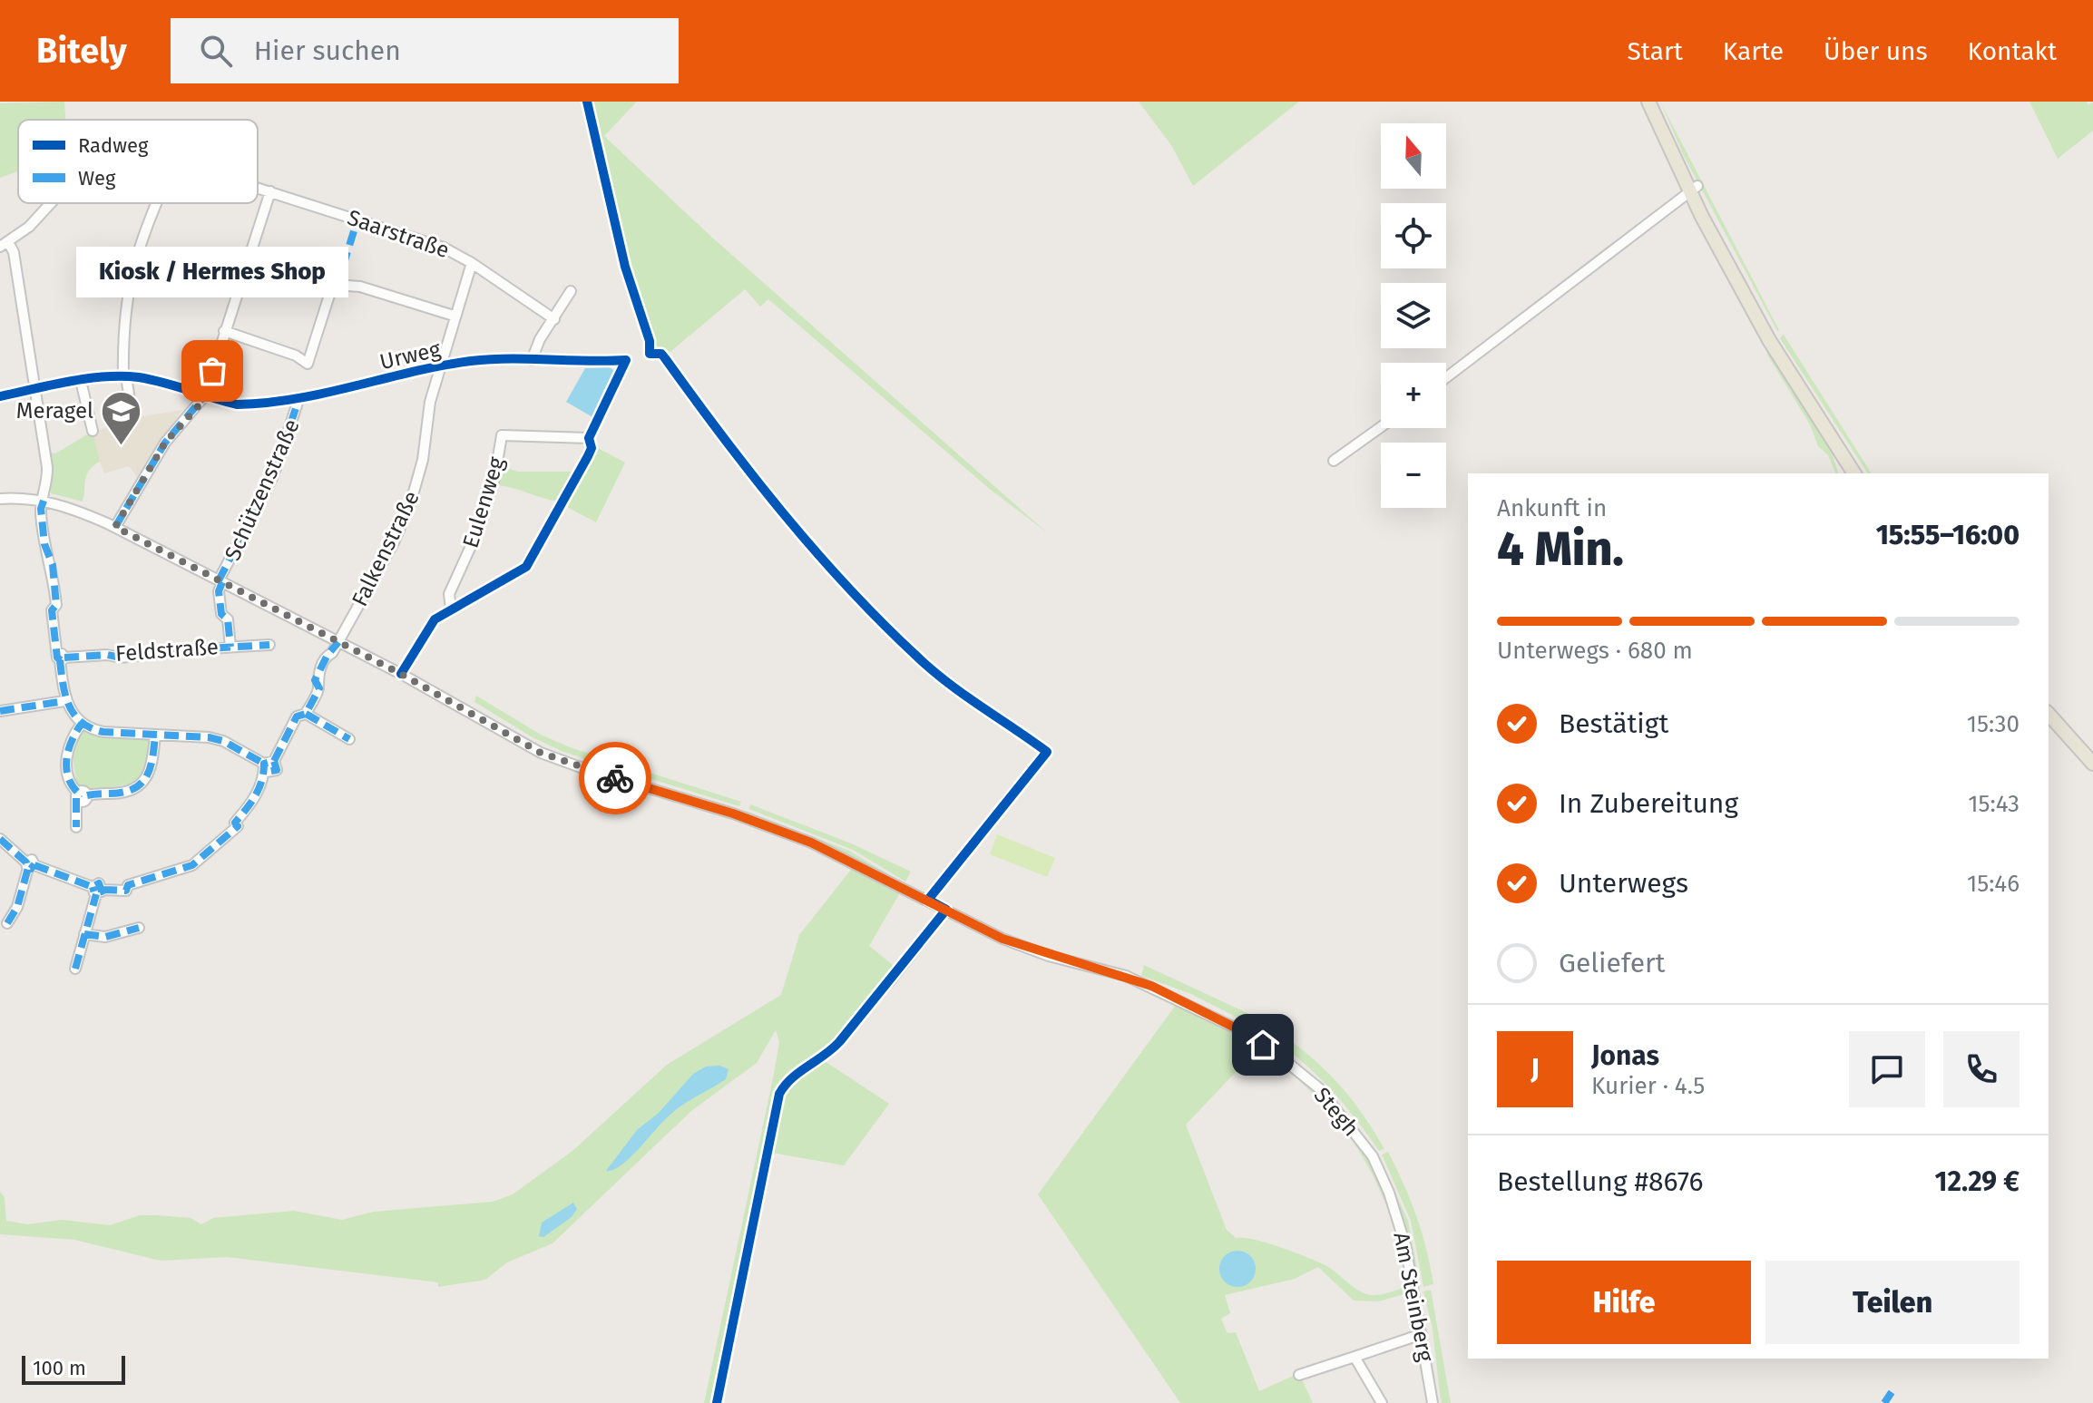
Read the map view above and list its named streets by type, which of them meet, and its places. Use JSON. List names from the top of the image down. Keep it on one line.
{"streets":{"street":["Saarstraße","Urweg","Schützenstraße","Eulenweg","Falkenstraße","Feldstraße","Stegh","Am Steinberg"]},"crossings":[["Saarstraße","Falkenstraße"],["Urweg","Schützenstraße"],["Urweg","Eulenweg"],["Urweg","Falkenstraße"],["Schützenstraße","Stegh"],["Falkenstraße","Stegh"],["Stegh","Am Steinberg"]],"places":{"other":["Kiosk / Hermes Shop"],"school or university":["Meragel"]},"legend":["Radweg","Weg"],"scale_bar":"100 m","north":"top","page":{"header":"Bitely","search":"Hier suchen","nav":["Start","Karte","Über uns","Kontakt"],"map_buttons":["+","−"],"bubble":"Kiosk / Hermes Shop","heading":["4 Min.","Ankunft in","15:55–16:00"],"panel":["Jonas","Kurier · 4.5","Bestellung #8676","12.29 €"],"bar":"Unterwegs · 680 m","list":[["Bestätigt","15:30"],["In Zubereitung","15:43"],["Unterwegs","15:46"],"Geliefert"],"round":"J","buttons":["Hilfe","Teilen"],"scale":"100 m"}}
